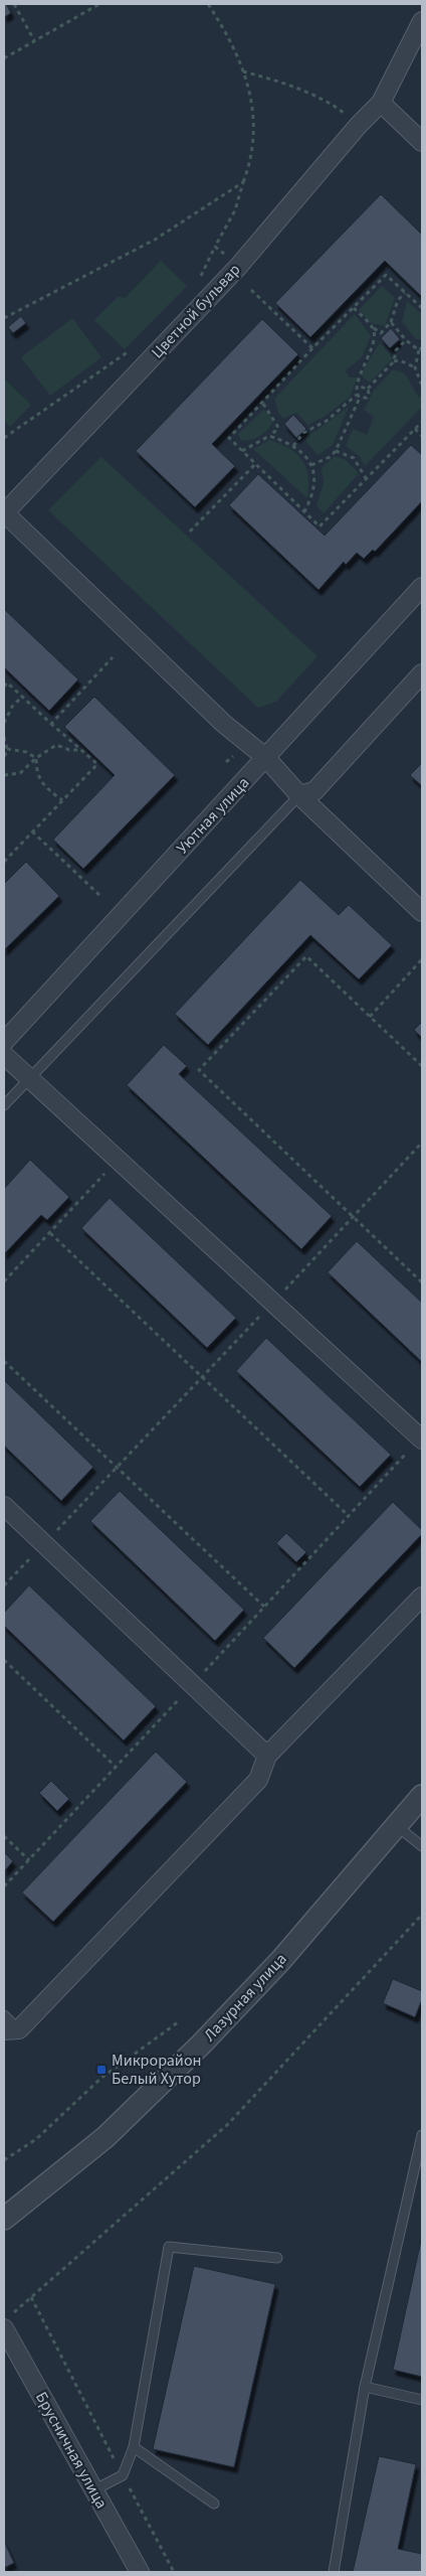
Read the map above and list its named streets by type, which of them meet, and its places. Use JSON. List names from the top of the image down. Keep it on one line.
{"streets":{"street":["Цветной бульвар","Уютная улица","Лазурная улица","Брусничная улица"]},"places":{"transit":["Микрорайон Белый Хутор"]}}
